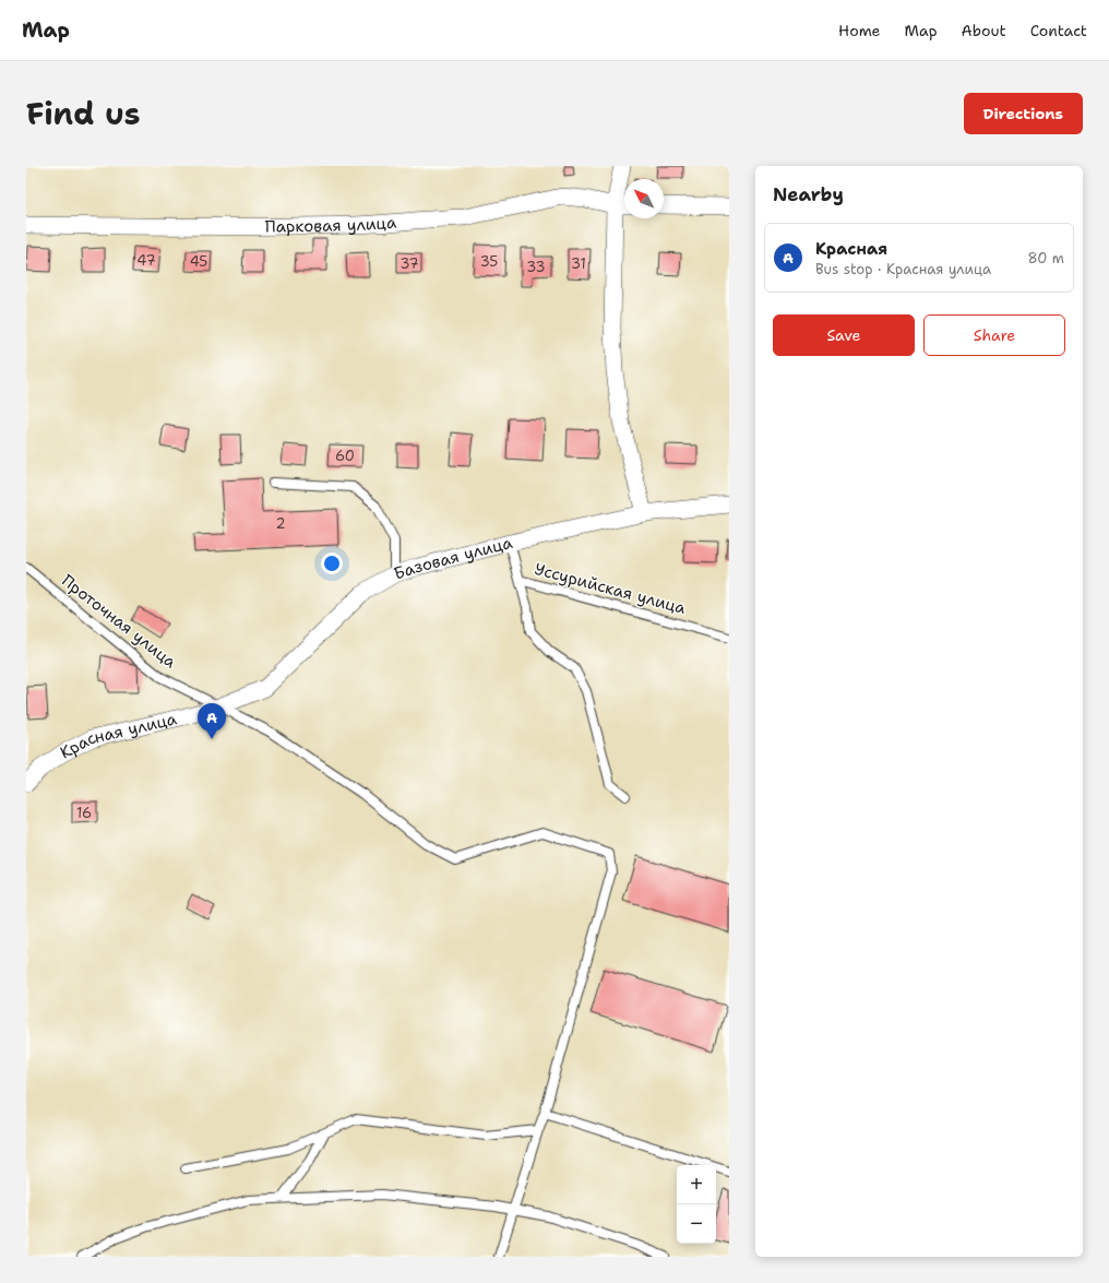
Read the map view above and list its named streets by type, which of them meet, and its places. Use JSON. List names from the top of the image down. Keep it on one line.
{"streets":{"street":["Парковая улица","Базовая улица","Красная улица"],"lane":["Уссурийская улица","Проточная улица"]},"crossings":[["Базовая улица","Уссурийская улица"],["Базовая улица","Проточная улица"],["Базовая улица","Красная улица"],["Проточная улица","Красная улица"]],"house_numbers":["47","45","35","37","31","33","60","2","16"],"north":"top left","page":{"header":"Map","nav":["Home","Map","About","Contact"],"title":"Find us","buttons":["Directions",["Save","Share"]],"heading":"Nearby","list":[{"mark":"A","name":"Красная","note":"Bus stop · Красная улица","value":"80 m"}],"pins":"A","map_buttons":["+","−"]}}
